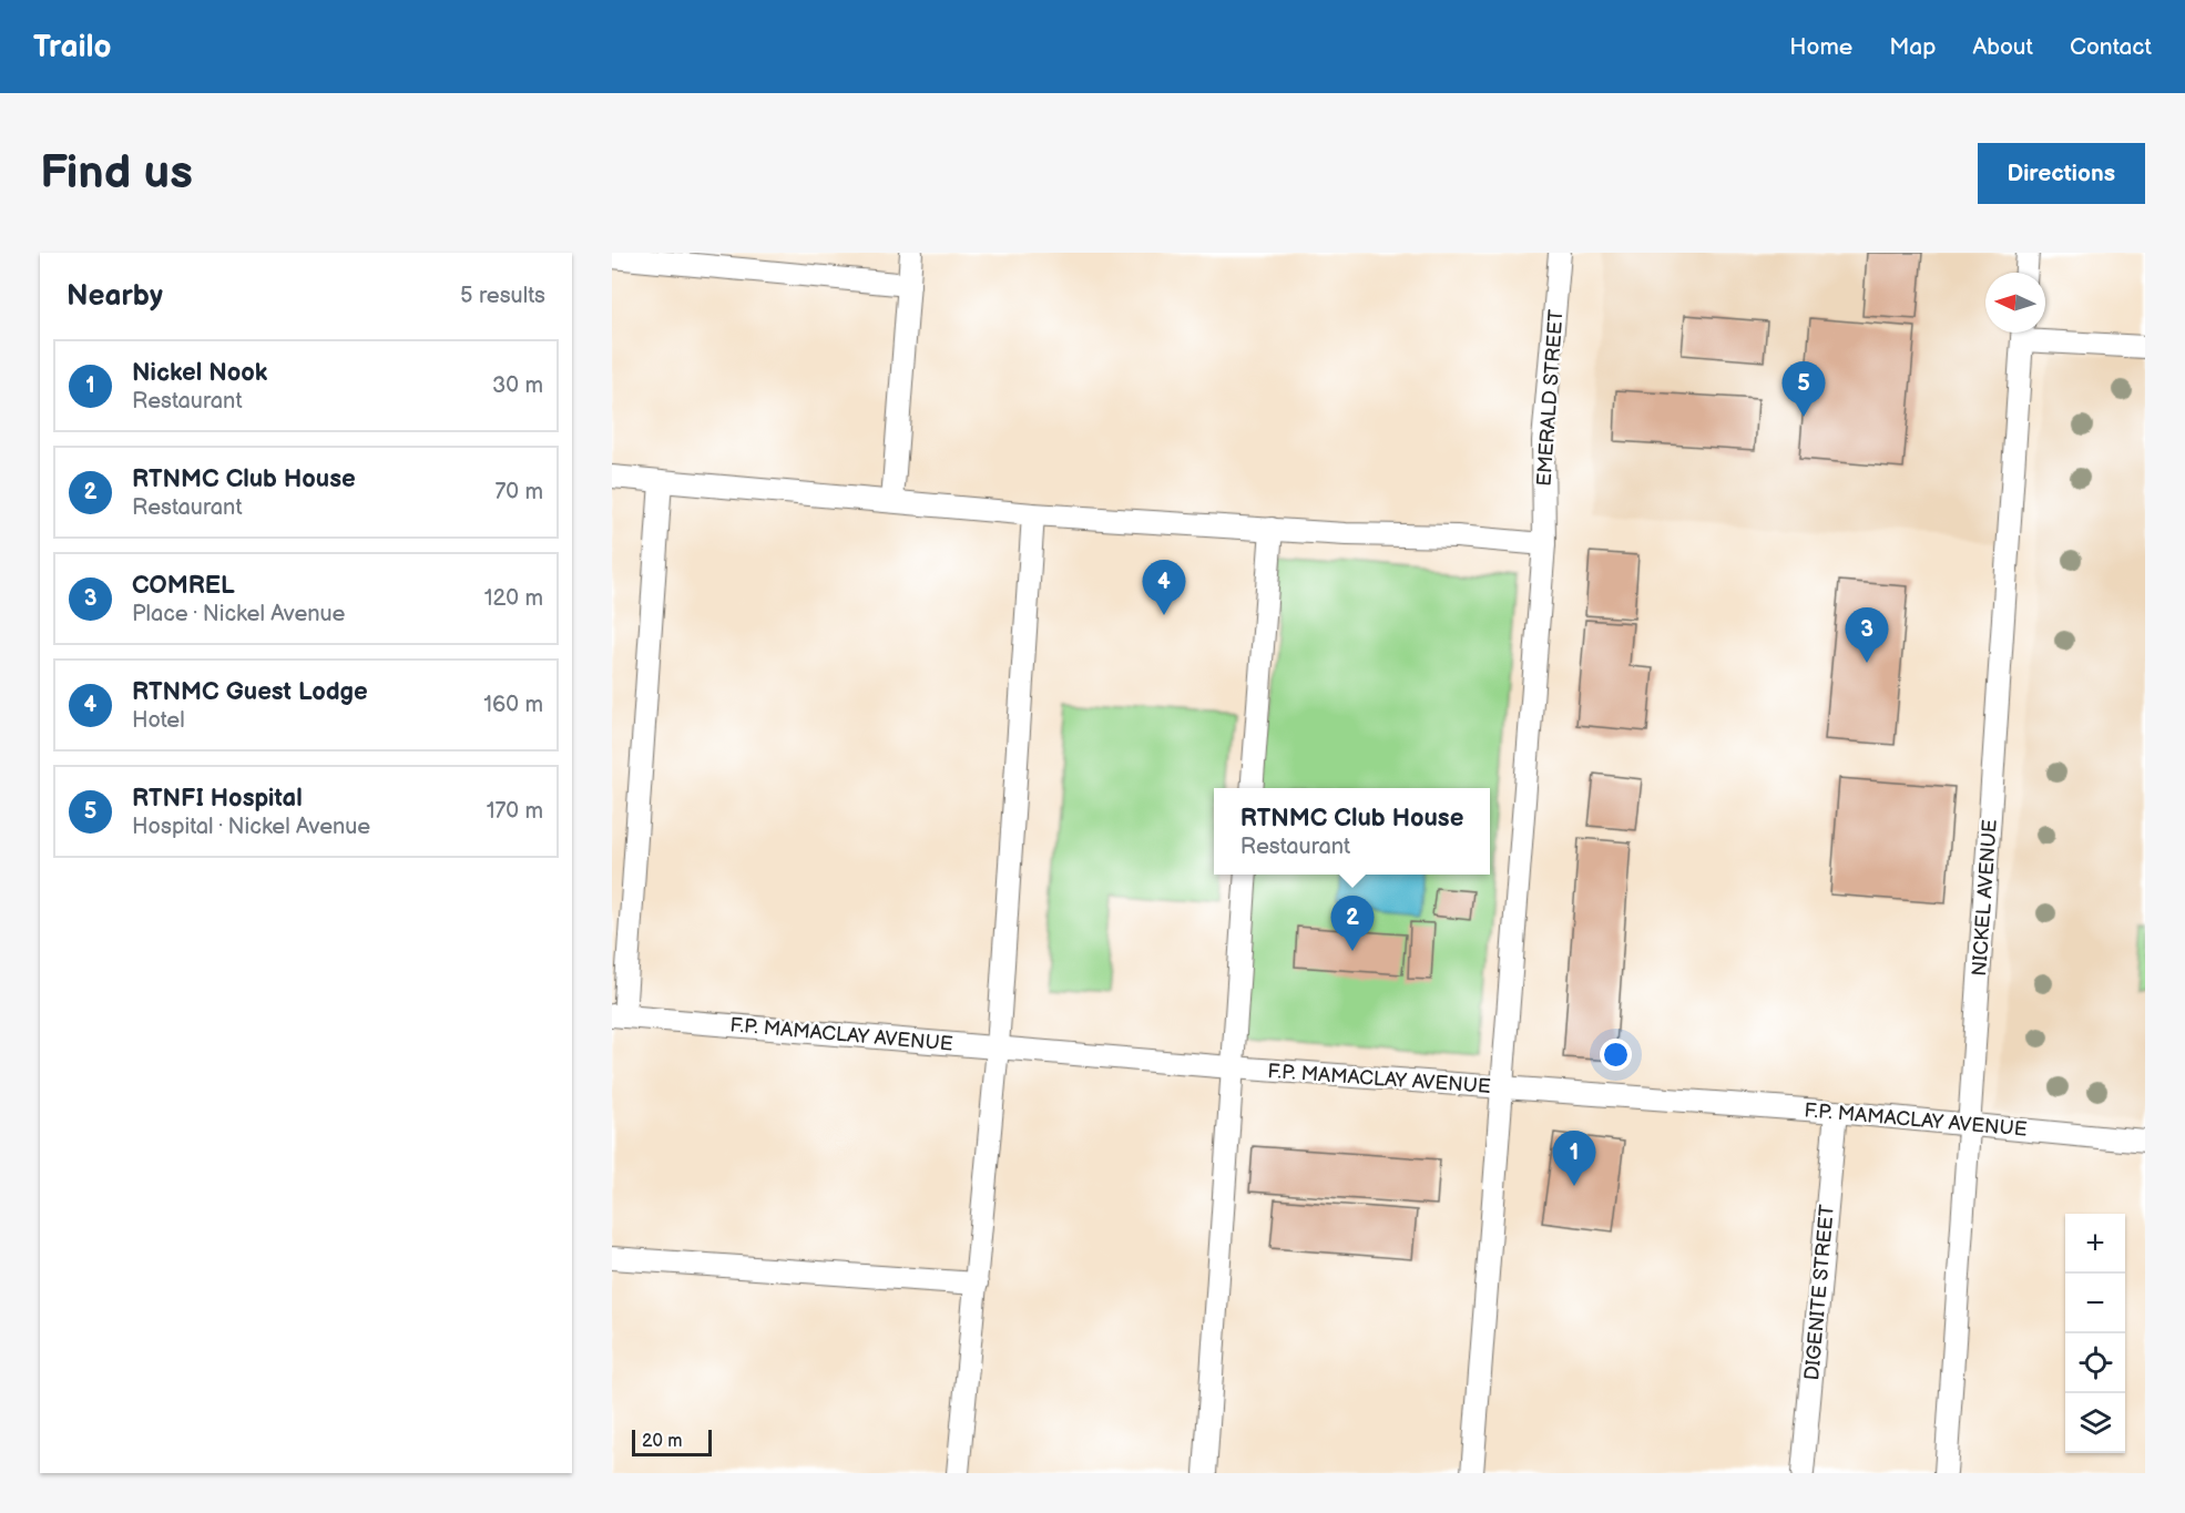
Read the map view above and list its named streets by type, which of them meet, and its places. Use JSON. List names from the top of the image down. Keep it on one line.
{"streets":{"street":["EMERALD STREET","NICKEL AVENUE","F.P. MAMACLAY AVENUE","DIGENITE STREET"]},"crossings":[["EMERALD STREET","F.P. MAMACLAY AVENUE"],["NICKEL AVENUE","F.P. MAMACLAY AVENUE"],["F.P. MAMACLAY AVENUE","DIGENITE STREET"]],"scale_bar":"20 m","north":"left","page":{"header":"Trailo","nav":["Home","Map","About","Contact"],"buttons":"Directions","title":"Find us","heading":["Nearby","5 results"],"list":[{"mark":"1","name":"Nickel Nook","note":"Restaurant","value":"30 m"},{"mark":"2","name":"RTNMC Club House","note":"Restaurant","value":"70 m"},{"mark":"3","name":"COMREL","note":"Place · Nickel Avenue","value":"120 m"},{"mark":"4","name":"RTNMC Guest Lodge","note":"Hotel","value":"160 m"},{"mark":"5","name":"RTNFI Hospital","note":"Hospital · Nickel Avenue","value":"170 m"}],"pins":["5","4","3","2","1"],"popup":["RTNMC Club House","Restaurant"],"map_buttons":["+","−"],"scale":"20 m"}}
